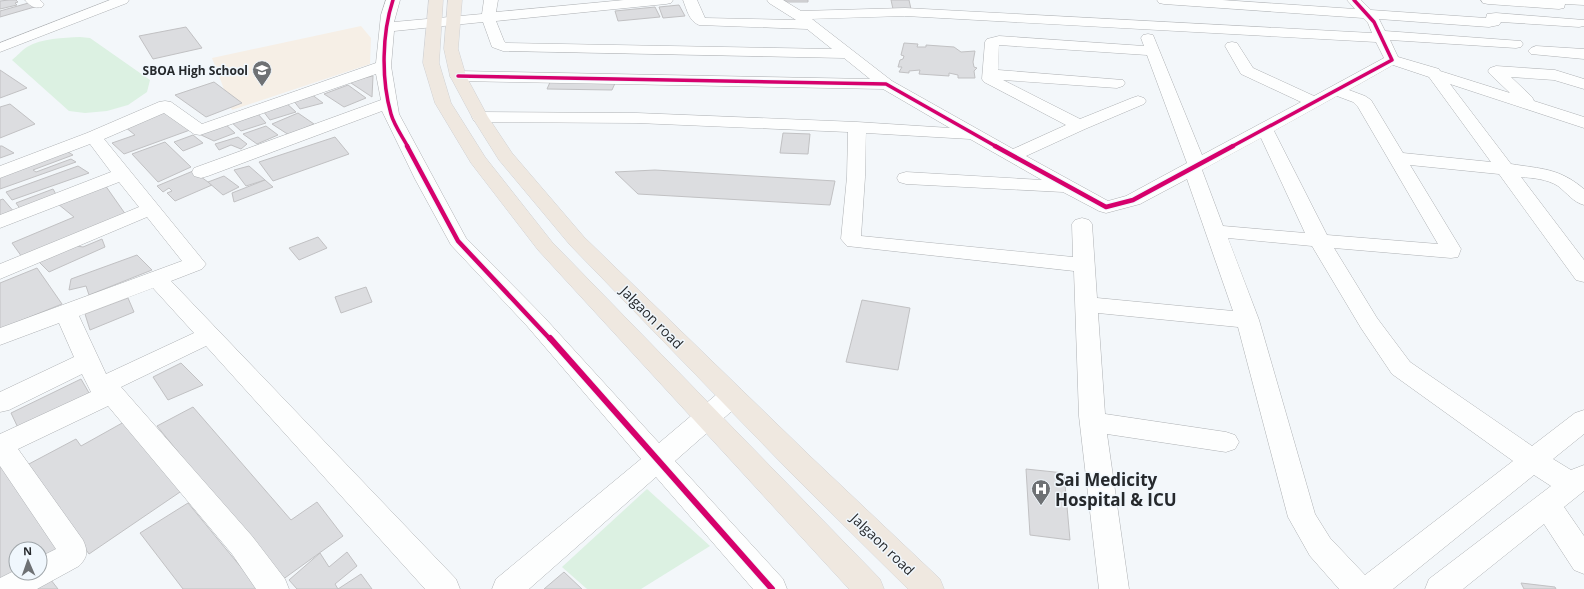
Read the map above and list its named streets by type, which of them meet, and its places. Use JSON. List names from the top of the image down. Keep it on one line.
{"streets":{"highway":["Jalgaon road"]},"places":{"school or university":["SBOA High School"],"hospital":["Sai Medicity Hospital & ICU"]},"north":"top"}
